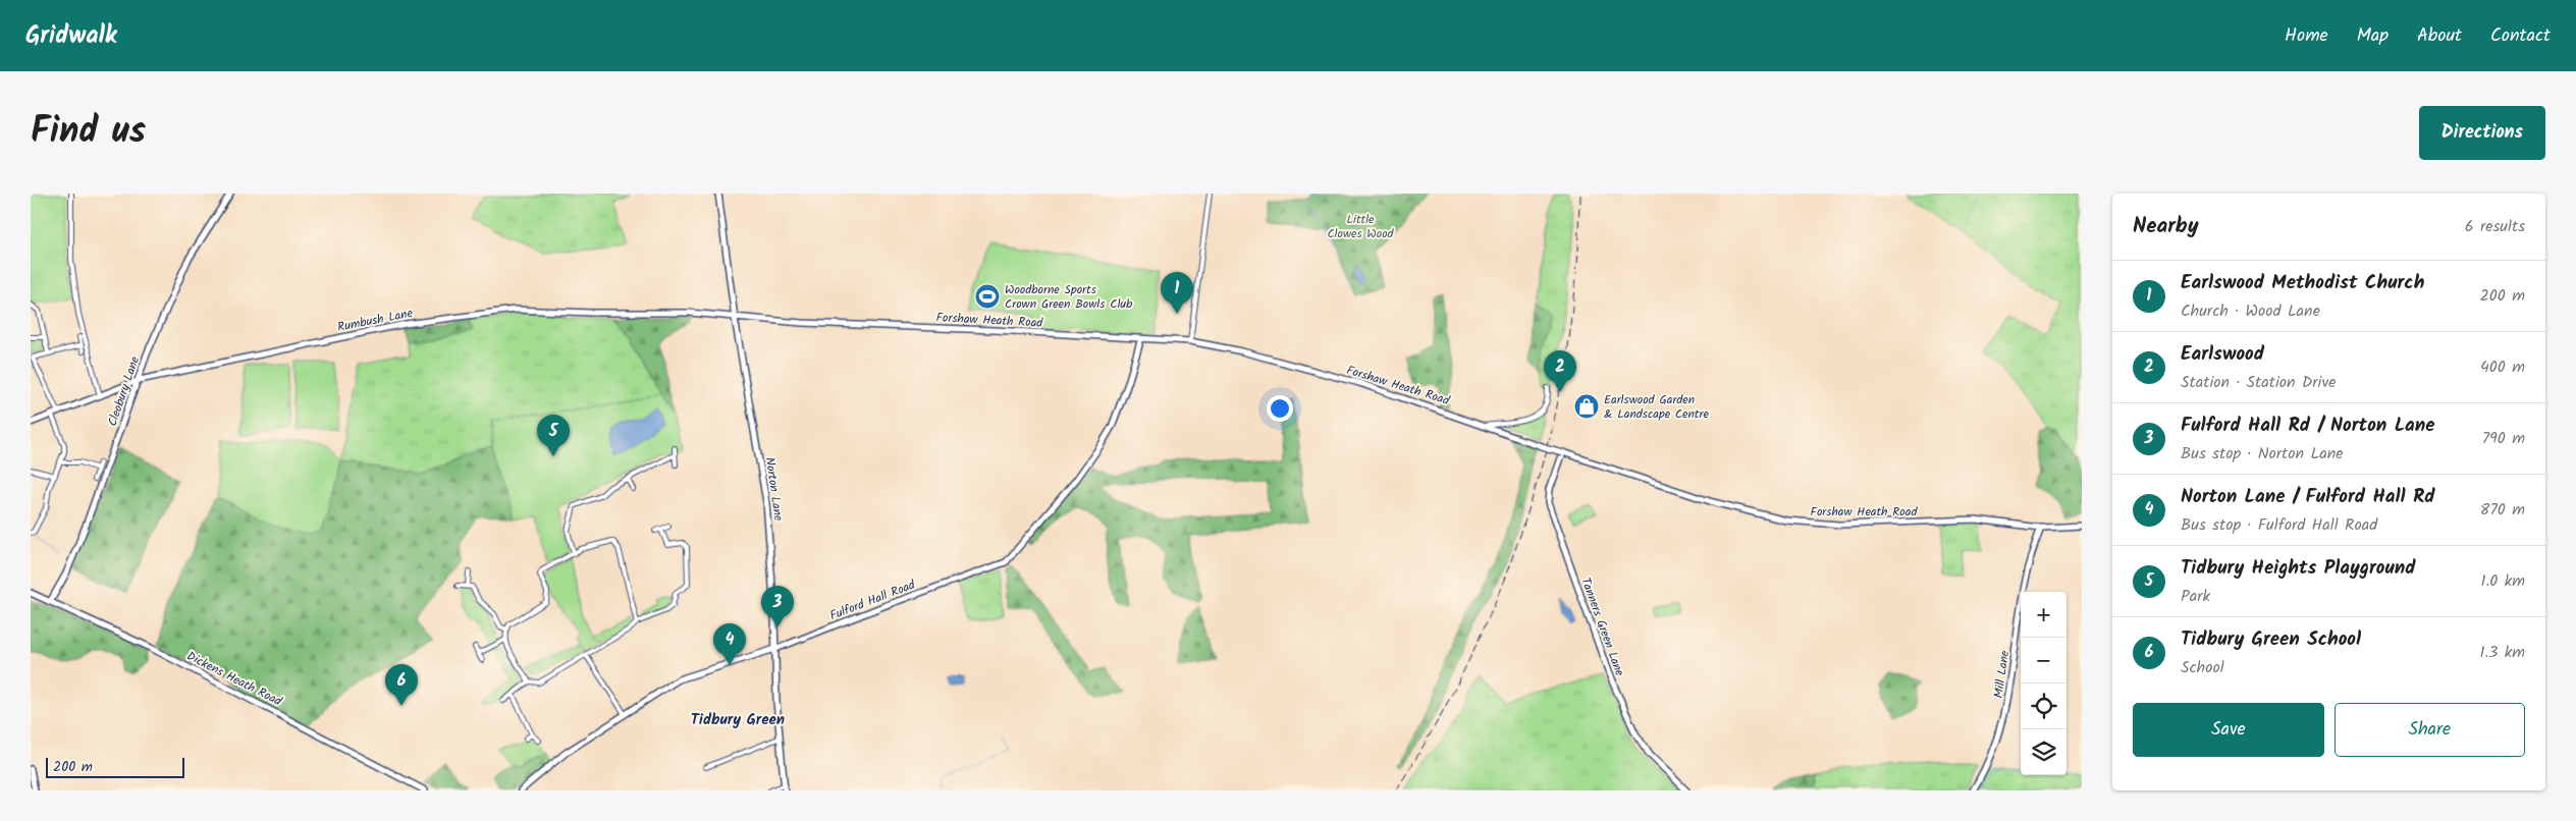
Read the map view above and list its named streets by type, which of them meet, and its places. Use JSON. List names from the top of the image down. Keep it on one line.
{"streets":{"street":["Rumbush Lane","Forshaw Heath Road","Cleobury Lane","Norton Lane","Fulford Hall Road","Tanners Green Lane","Mill Lane","Dickens Heath Road"]},"crossings":[["Rumbush Lane","Forshaw Heath Road"],["Rumbush Lane","Cleobury Lane"],["Rumbush Lane","Norton Lane"],["Forshaw Heath Road","Norton Lane"],["Forshaw Heath Road","Fulford Hall Road"],["Forshaw Heath Road","Tanners Green Lane"],["Forshaw Heath Road","Mill Lane"],["Cleobury Lane","Dickens Heath Road"],["Norton Lane","Fulford Hall Road"]],"districts":["Tidbury Green"],"parks":["Little Clowes Wood"],"places":{"sports":["Woodborne Sports Crown Green Bowls Club"],"shop":["Earlswood Garden & Landscape Centre"]},"scale_bar":"200 m","page":{"header":"Gridwalk","nav":["Home","Map","About","Contact"],"title":"Find us","buttons":["Directions",["Save","Share"]],"heading":["Nearby","6 results"],"list":[{"mark":"1","name":"Earlswood Methodist Church","note":"Church · Wood Lane","value":"200 m"},{"mark":"2","name":"Earlswood","note":"Station · Station Drive","value":"400 m"},{"mark":"3","name":"Fulford Hall Rd / Norton Lane","note":"Bus stop · Norton Lane","value":"790 m"},{"mark":"4","name":"Norton Lane / Fulford Hall Rd","note":"Bus stop · Fulford Hall Road","value":"870 m"},{"mark":"5","name":"Tidbury Heights Playground","note":"Park","value":"1.0 km"},{"mark":"6","name":"Tidbury Green School","note":"School","value":"1.3 km"}],"pins":["1","2","5","3","4","6"],"map_buttons":["+","−"],"scale":"200 m"}}
